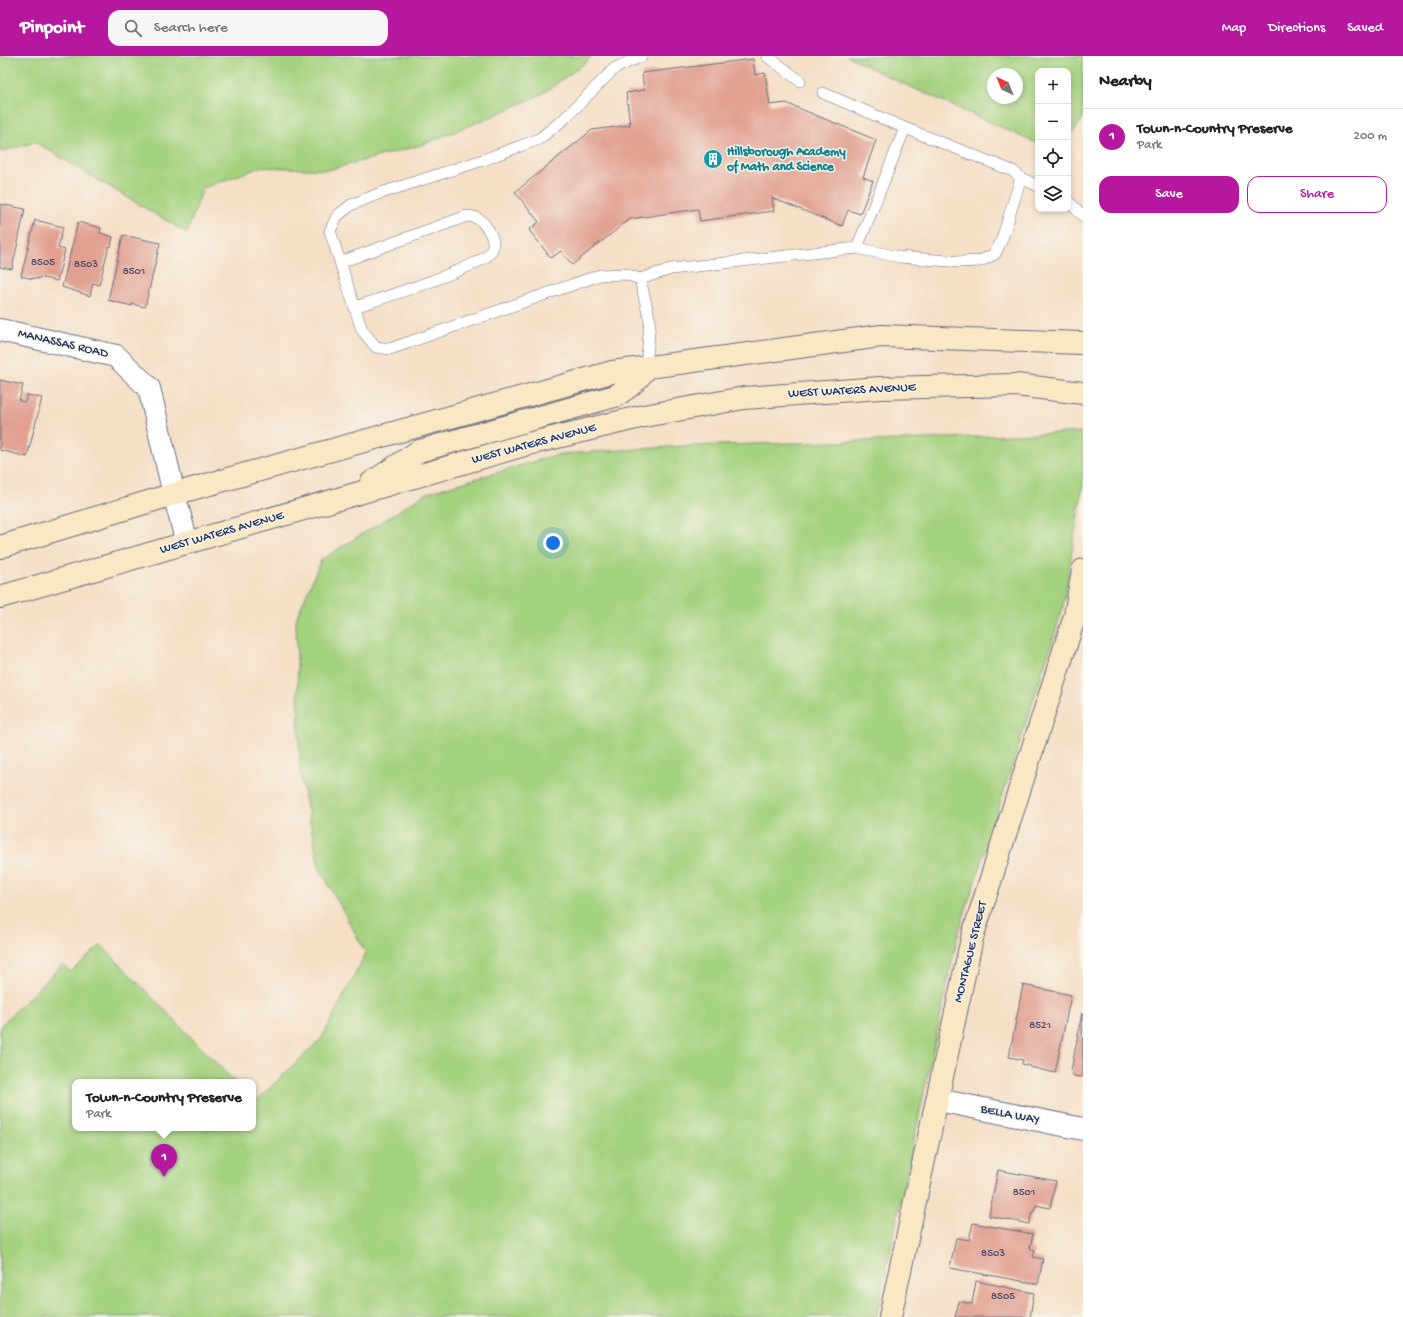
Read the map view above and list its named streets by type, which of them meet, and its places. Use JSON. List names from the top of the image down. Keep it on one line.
{"streets":{"street":["MANASSAS ROAD","WEST WATERS AVENUE","MONTAGUE STREET","BELLA WAY"]},"crossings":[["MANASSAS ROAD","WEST WATERS AVENUE"],["MONTAGUE STREET","BELLA WAY"]],"places":{"building":["Hillsborough Academy of Math and Science"]},"house_numbers":["8505","8503","8501","8521","8501","8503","8505"],"north":"top left","page":{"header":"Pinpoint","search":"Search here","nav":["Map","Directions","Saved"],"heading":"Nearby","map_buttons":["+","−"],"list":[{"mark":"1","name":"Town-n-Country Preserve","note":"Park","value":"200 m"}],"buttons":["Save","Share"],"popup":["Town-n-Country Preserve","Park"],"pins":"1"}}
